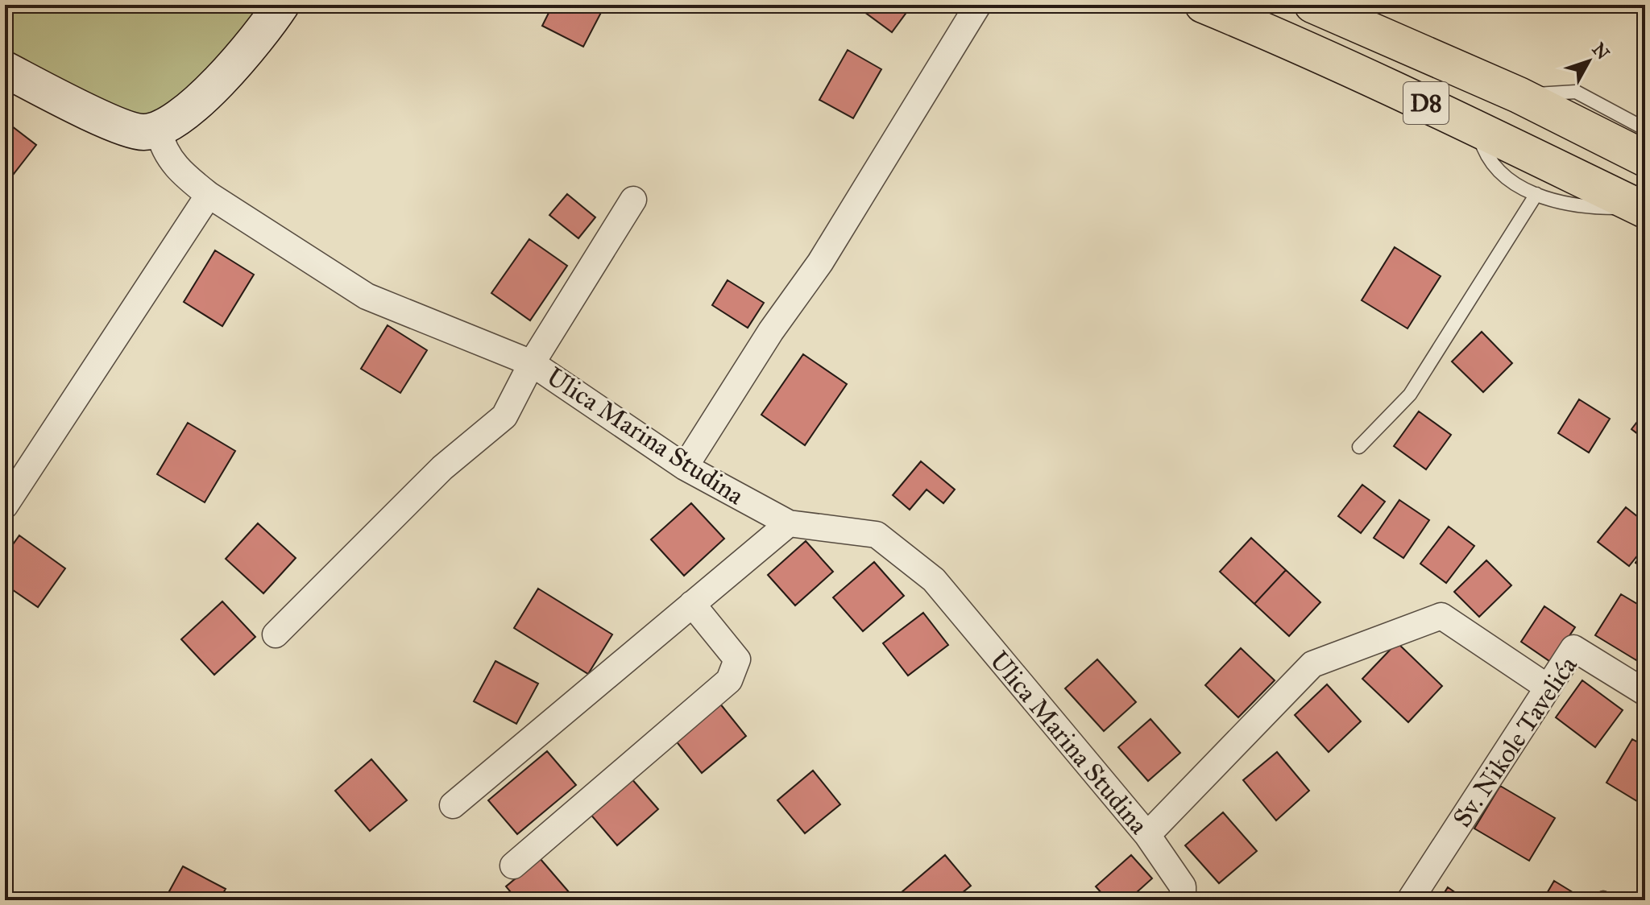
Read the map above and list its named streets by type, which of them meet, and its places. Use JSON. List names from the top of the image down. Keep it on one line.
{"streets":{"main road":["D8"],"street":["Ulica Marina Studina","Sv. Nikole Tavelića"]},"north":"top right"}
